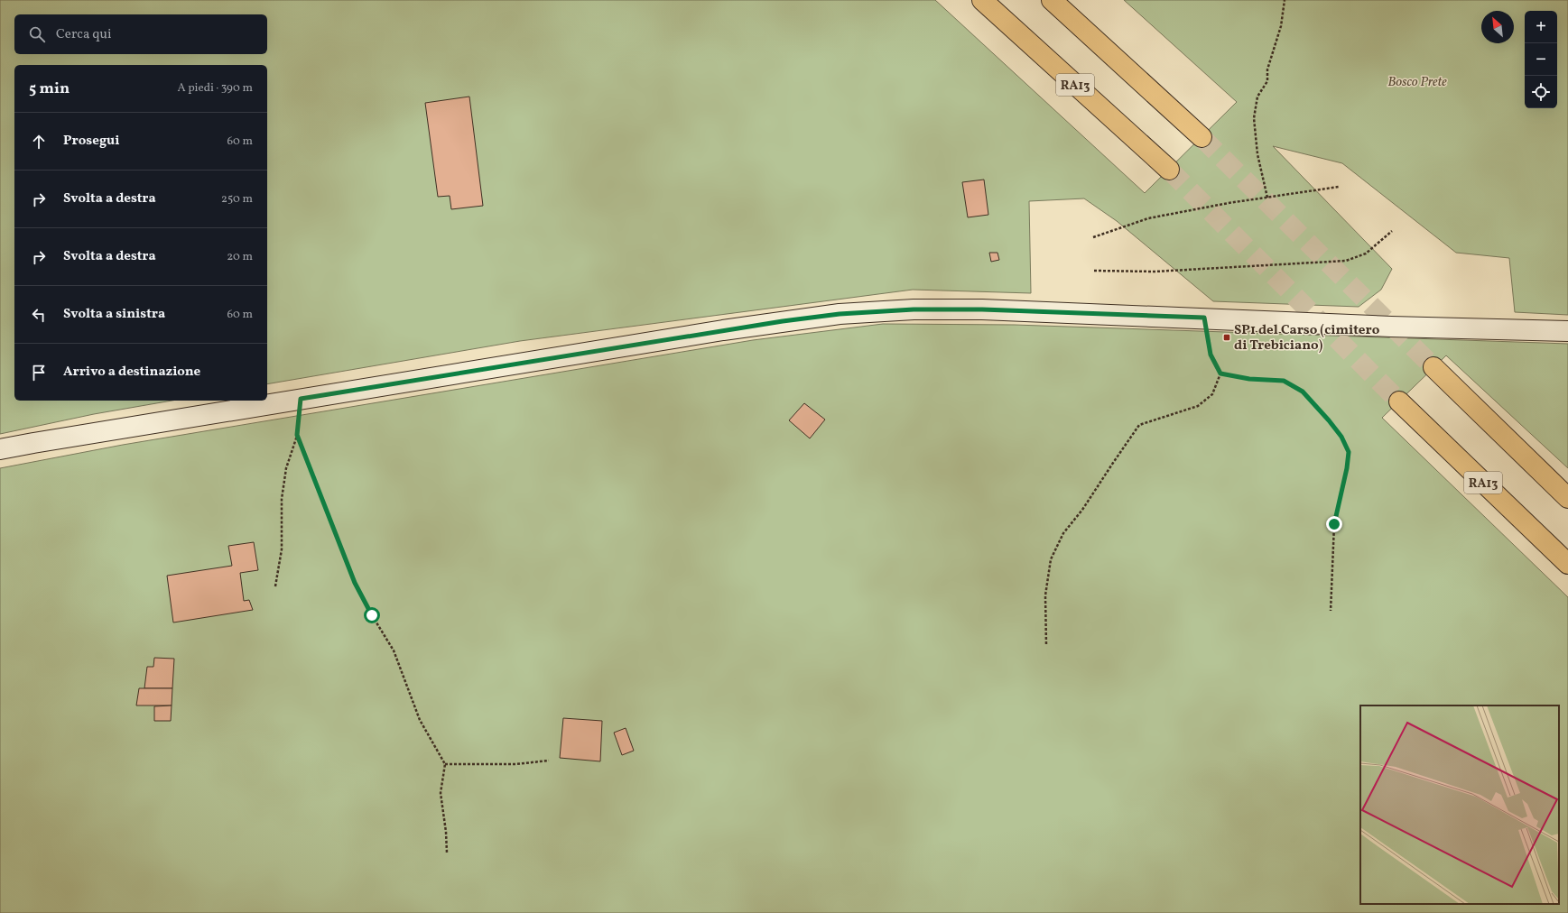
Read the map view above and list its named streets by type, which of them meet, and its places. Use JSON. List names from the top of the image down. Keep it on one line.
{"streets":{"highway":["RA13"]},"parks":["Bosco Prete"],"places":{"transit":["SP1 del Carso (cimitero di Trebiciano)"]},"north":"top left","page":{"map_buttons":["+","−"],"search":"Cerca qui","heading":["5 min","A piedi · 390 m"],"list":[["Prosegui","60 m"],["Svolta a destra","250 m"],["Svolta a destra","20 m"],["Svolta a sinistra","60 m"],"Arrivo a destinazione"]}}
